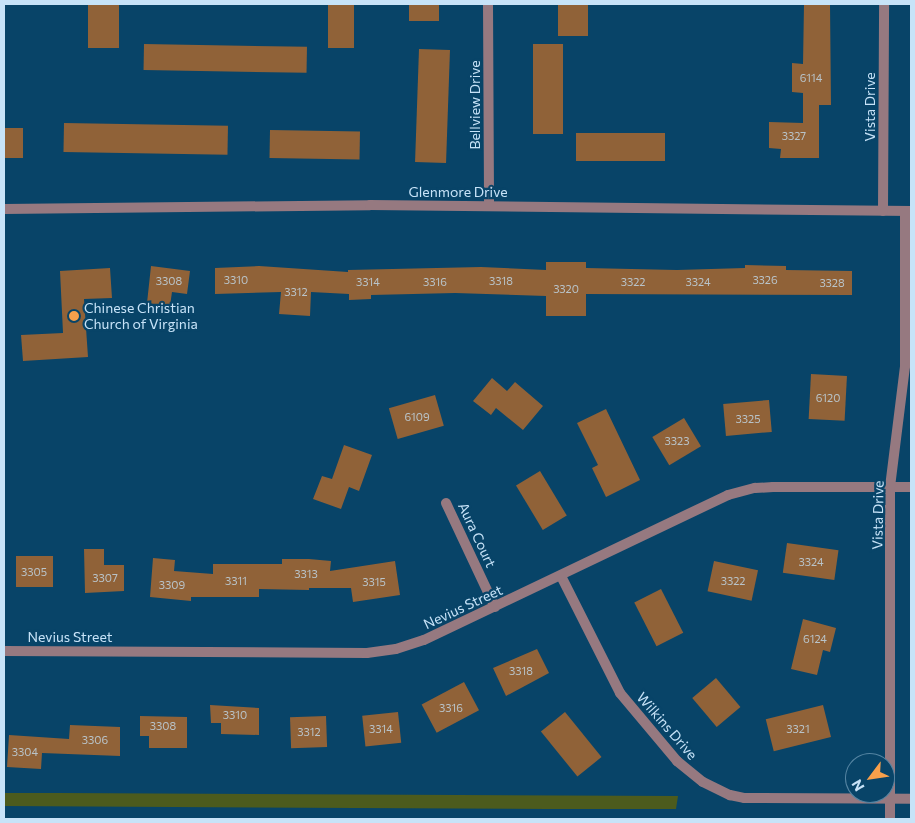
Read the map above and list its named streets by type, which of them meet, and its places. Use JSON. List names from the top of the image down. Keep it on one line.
{"streets":{"street":["Bellview Drive","Vista Drive","Glenmore Drive","Aura Court","Nevius Street","Wilkins Drive"]},"crossings":[["Bellview Drive","Glenmore Drive"],["Vista Drive","Glenmore Drive"],["Vista Drive","Nevius Street"],["Aura Court","Nevius Street"],["Nevius Street","Wilkins Drive"]],"places":["Chinese Christian Church of Virginia"],"house_numbers":["6114","3327","3310","3326","3308","3318","3314","3316","3322","3324","3328","3320","3312","6120","6109","3325","3323","3324","3305","3313","3307","3311","3322","3315","3309","6124","3318","3316","3310","3308","3314","3321","3312","3306","3304"],"north":"bottom left"}
